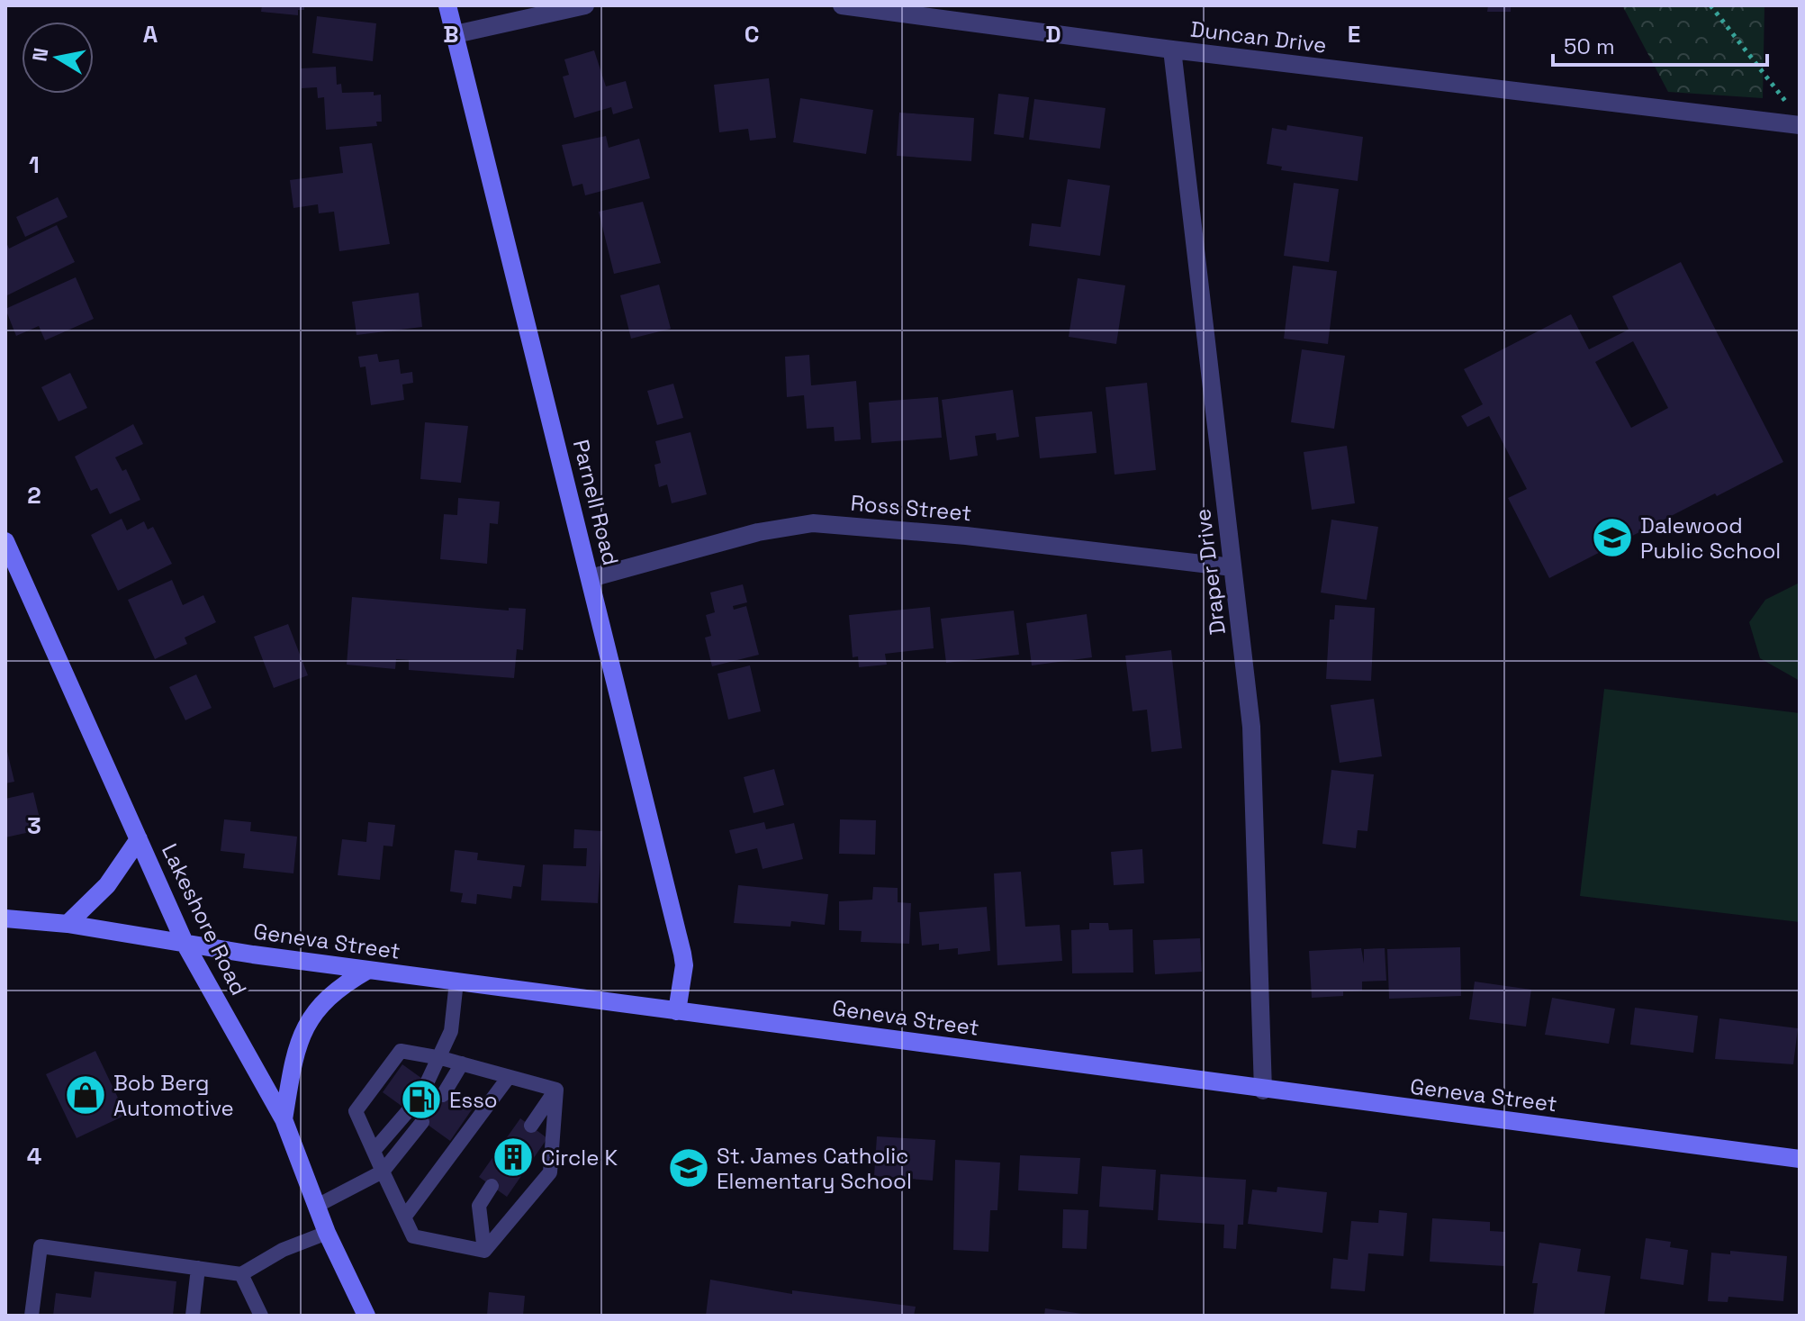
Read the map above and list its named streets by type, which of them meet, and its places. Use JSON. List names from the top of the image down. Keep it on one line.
{"streets":{"main road":["Parnell Road","Lakeshore Road","Geneva Street"],"street":["Duncan Drive","Ross Street","Draper Drive"]},"crossings":[["Duncan Drive","Draper Drive"],["Parnell Road","Ross Street"],["Parnell Road","Geneva Street"],["Ross Street","Draper Drive"],["Draper Drive","Geneva Street"],["Lakeshore Road","Geneva Street"]],"places":{"school or university":["Dalewood Public School","St. James Catholic Elementary School"],"shop":["Bob Berg Automotive"],"fuel station":["Esso"],"building":["Circle K"]},"scale_bar":"50 m","north":"left","grid":{"columns":["A","B","C","D","E"],"rows":["1","2","3","4"]}}
